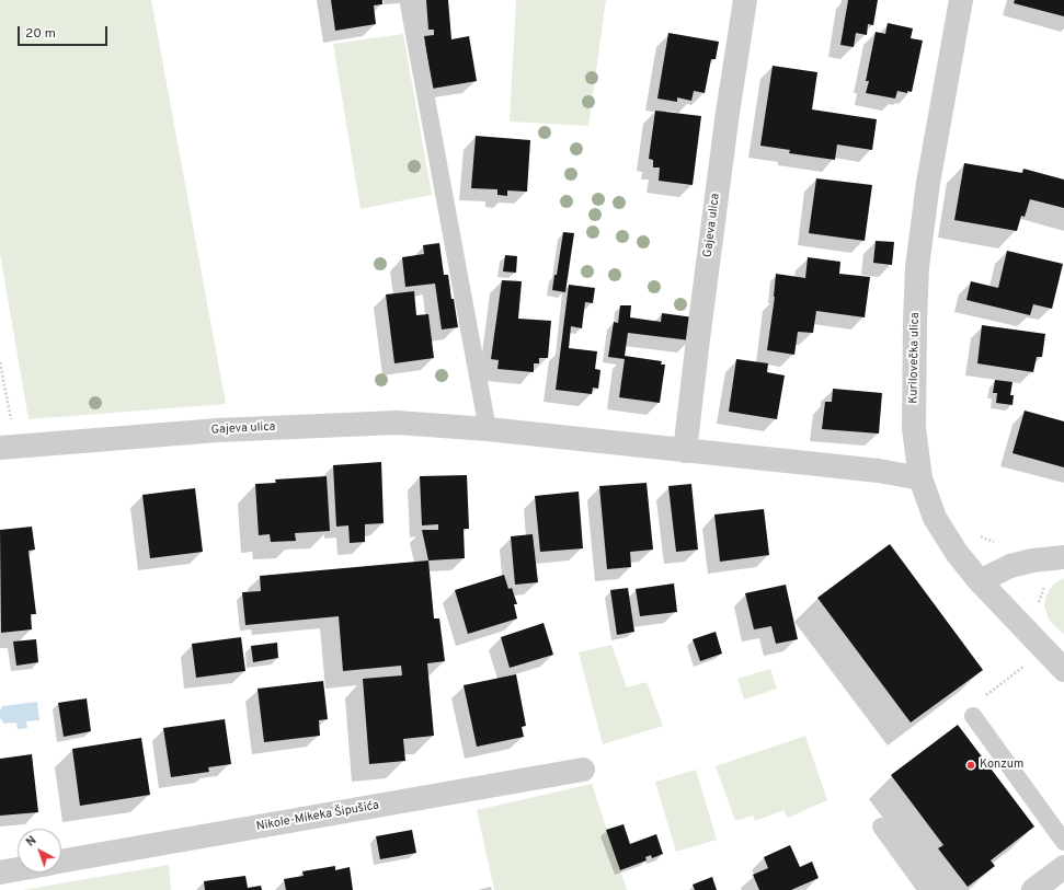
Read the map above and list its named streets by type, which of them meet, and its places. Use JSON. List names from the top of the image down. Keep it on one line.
{"streets":{"street":["Gajeva ulica","Kurilovečka ulica","Nikole-Mikeka Šipušića"]},"crossings":[["Gajeva ulica","Kurilovečka ulica"]],"places":["Konzum"],"scale_bar":"20 m","north":"top left"}
